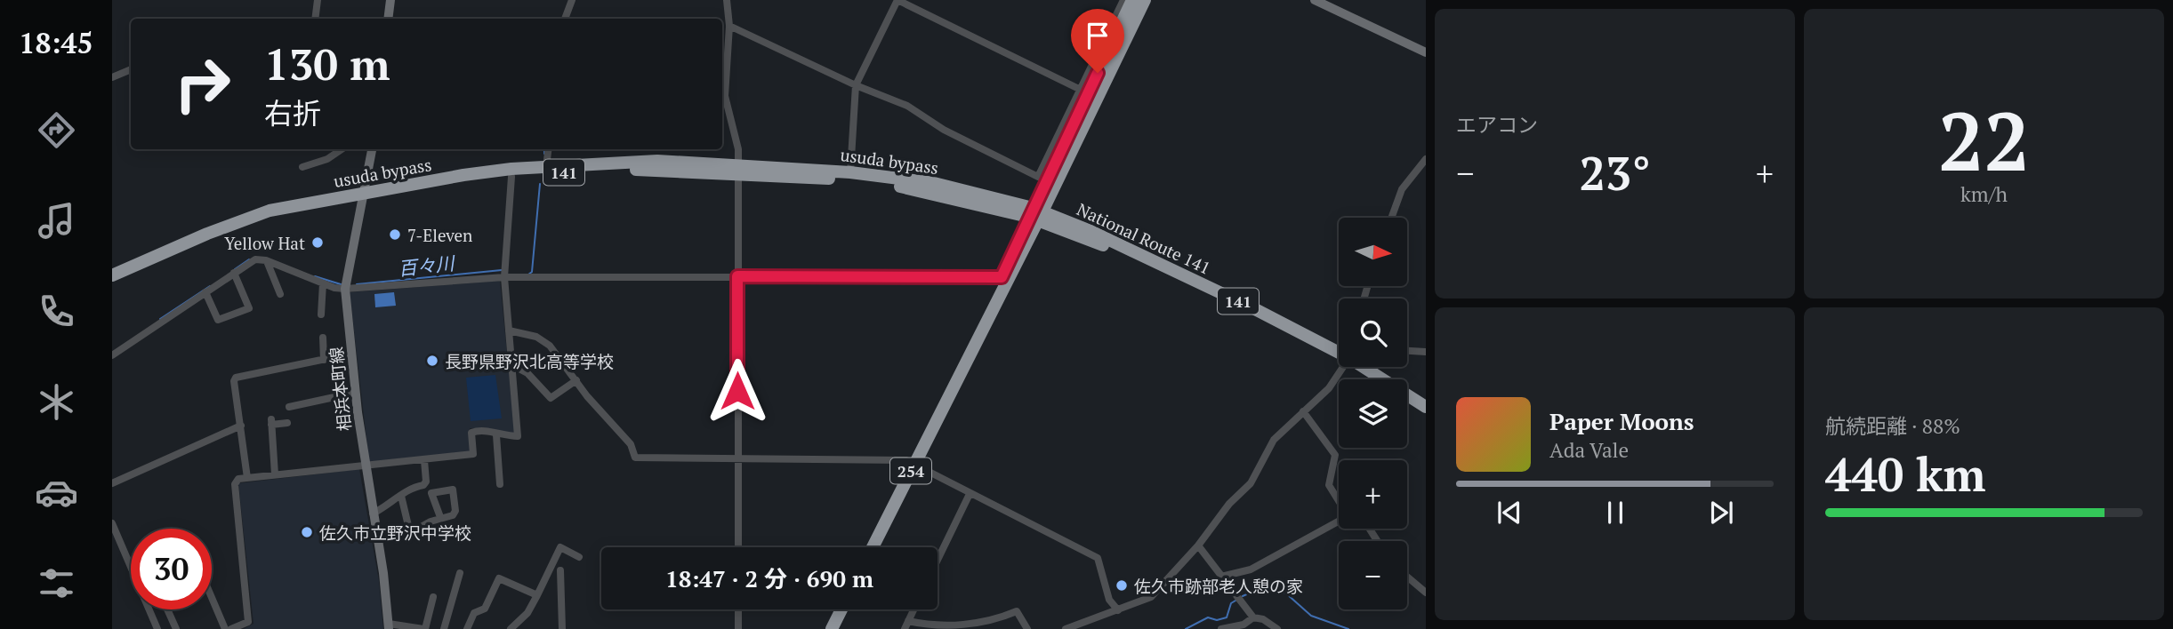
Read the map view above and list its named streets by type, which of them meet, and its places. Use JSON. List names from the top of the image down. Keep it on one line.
{"streets":{"highway":["usuda bypass","141","National Route 141","254"],"main road":["相浜本町線"]},"crossings":[["usuda bypass","National Route 141"],["usuda bypass","相浜本町線"],["usuda bypass","254"],["National Route 141","254"]],"water":["百々川"],"places":["7-Eleven","Yellow Hat","長野県野沢北高等学校","佐久市立野沢中学校","佐久市跡部老人憩の家"],"north":"right","page":{"tabs":"18:45","tile":["エアコン",["22","km/h"],["航続距離 · 88%","440 km"]],"turn":["130 m","右折"],"heat":["−","23°","+"],"map_buttons":["+","−"],"song":["Paper Moons","Ada Vale"],"limit":"30","trip":"18:47 · 2 分 · 690 m"}}
